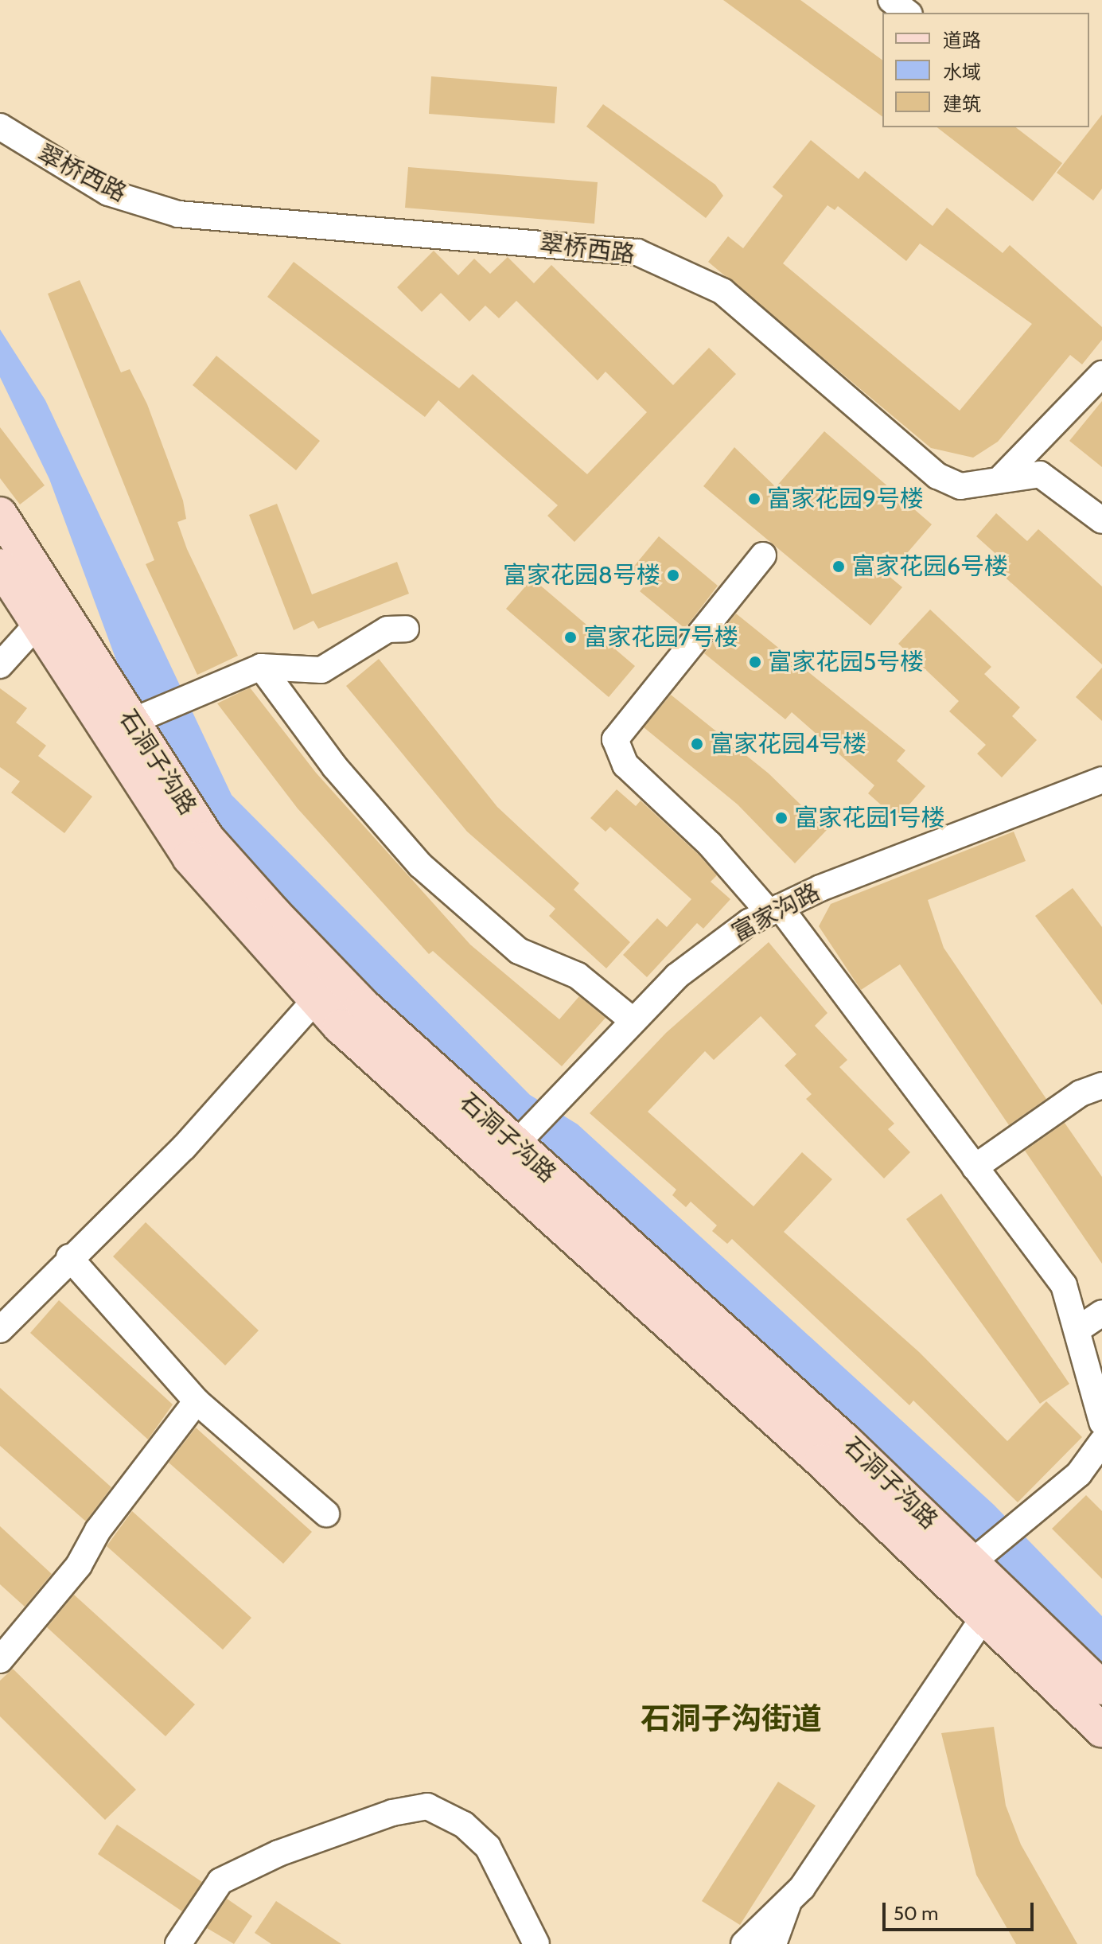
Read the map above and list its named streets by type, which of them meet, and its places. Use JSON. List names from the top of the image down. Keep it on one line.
{"streets":{"main road":["石洞子沟路"],"street":["翠桥西路","富家沟路"]},"crossings":[["石洞子沟路","富家沟路"]],"districts":["石洞子沟街道"],"places":["富家花园9号楼","富家花园6号楼","富家花园8号楼","富家花园7号楼","富家花园5号楼","富家花园4号楼","富家花园1号楼"],"legend":["道路","水域","建筑"],"scale_bar":"50 m"}
